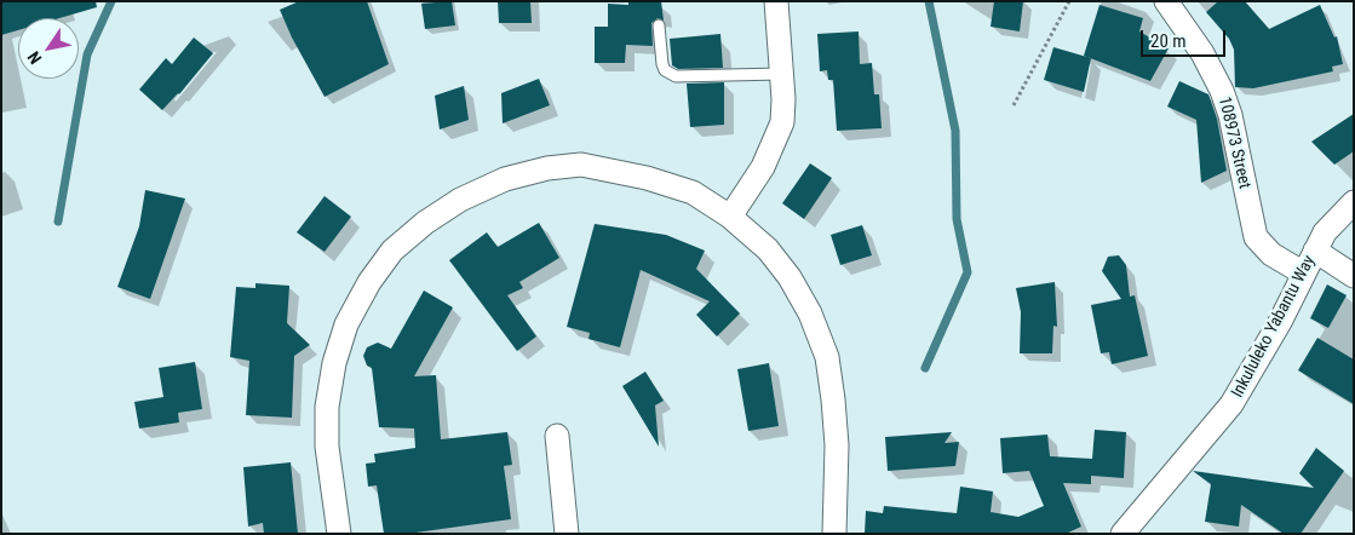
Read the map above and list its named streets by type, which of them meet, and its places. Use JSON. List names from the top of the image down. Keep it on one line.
{"streets":{"street":["108973 Street","Inkululeko Yabantu Way"]},"crossings":[["108973 Street","Inkululeko Yabantu Way"]],"scale_bar":"20 m","north":"bottom left"}
